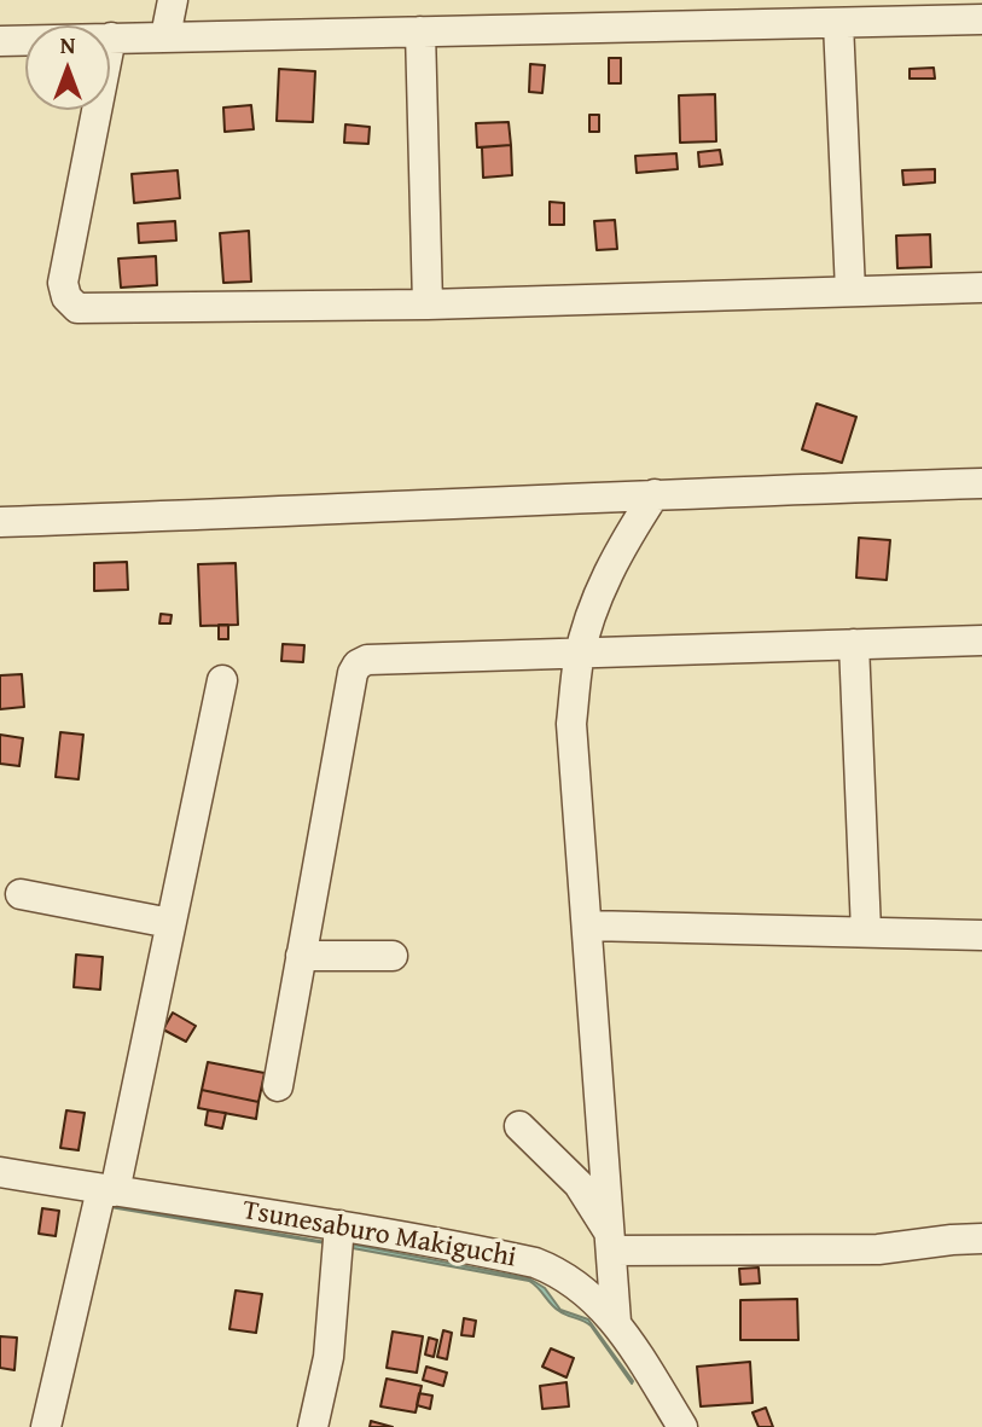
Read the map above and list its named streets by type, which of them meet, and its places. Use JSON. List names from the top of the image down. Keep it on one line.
{"streets":{"street":["Tsunesaburo Makiguchi"]},"north":"top"}
